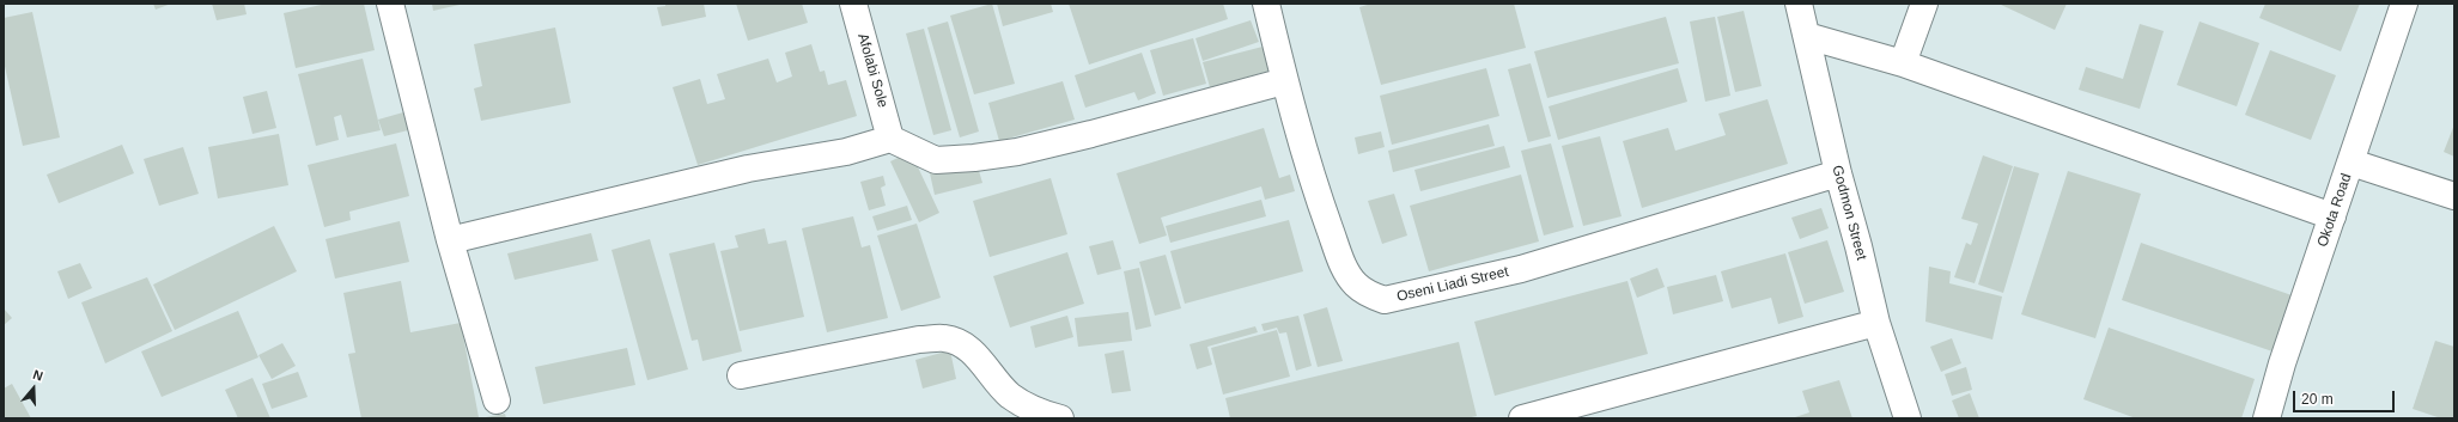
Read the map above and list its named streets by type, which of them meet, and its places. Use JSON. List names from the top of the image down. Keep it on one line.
{"streets":{"street":["Afolabi Sole","Okota Road","Godmon Street","Oseni Liadi Street"]},"crossings":[["Godmon Street","Oseni Liadi Street"]],"scale_bar":"20 m","north":"top"}
